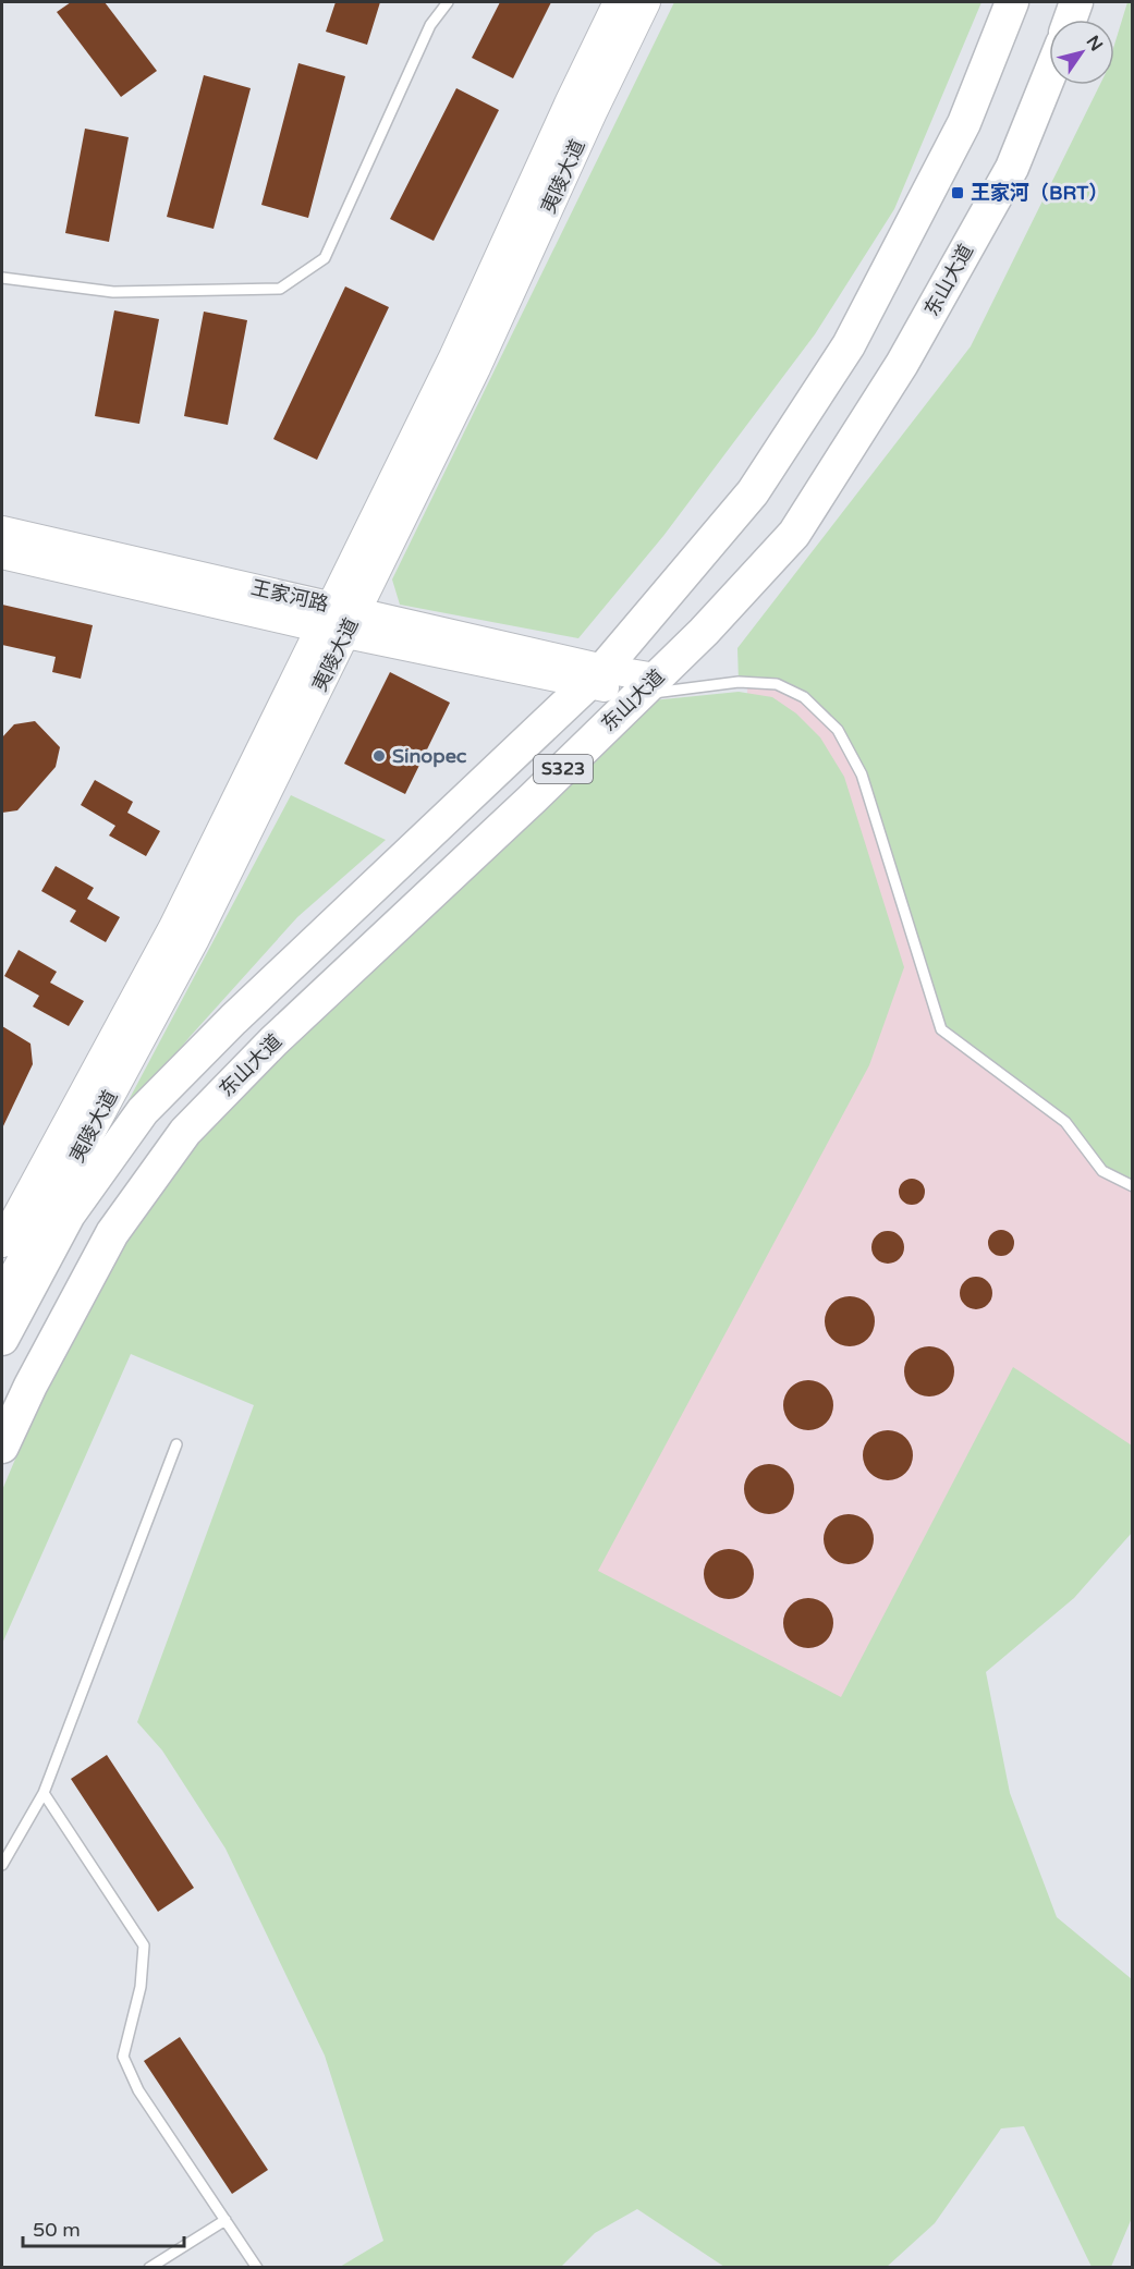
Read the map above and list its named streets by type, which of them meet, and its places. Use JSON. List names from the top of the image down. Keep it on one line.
{"streets":{"main road":["夷陵大道","东山大道","王家河路","S323"]},"crossings":[["夷陵大道","王家河路"],["东山大道","王家河路"]],"places":{"transit":["王家河（BRT）"],"other":["Sinopec"]},"scale_bar":"50 m","north":"top right"}
